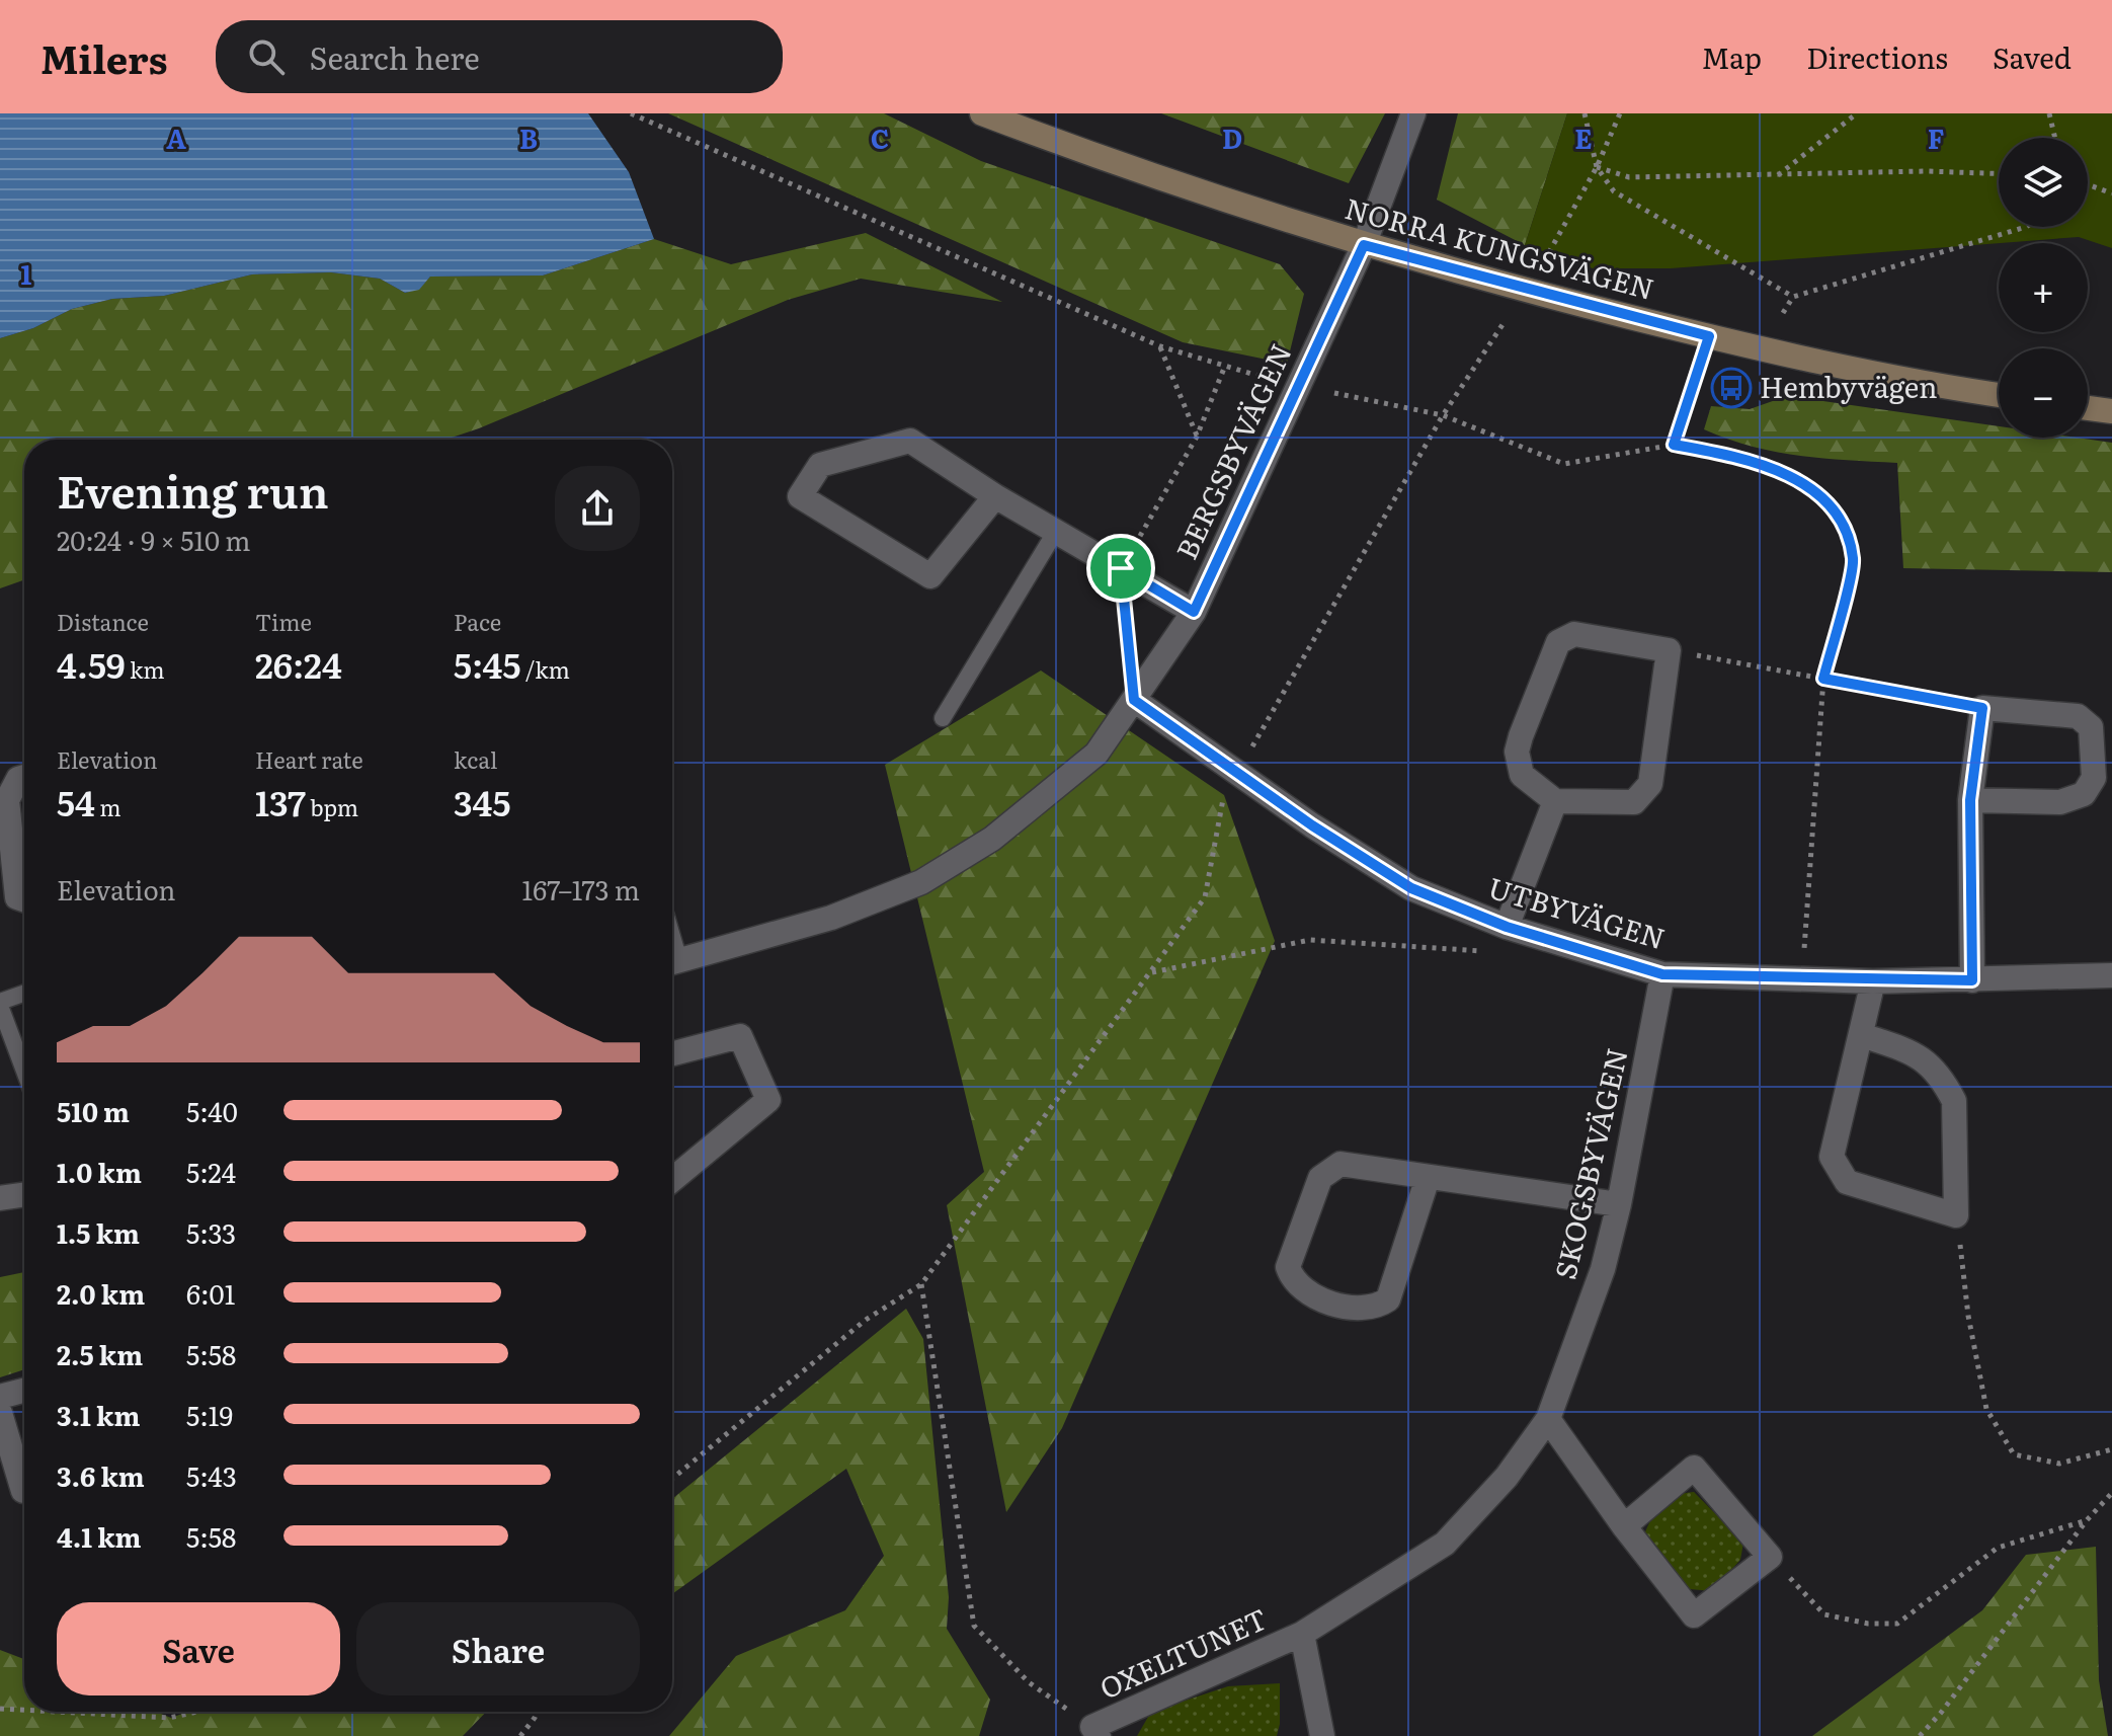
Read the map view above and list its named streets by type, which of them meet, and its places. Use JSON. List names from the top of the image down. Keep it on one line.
{"streets":{"main road":["NORRA KUNGSVÄGEN"],"street":["BERGSBYVÄGEN","UTBYVÄGEN","SKOGSBYVÄGEN","OXELTUNET"]},"crossings":[["NORRA KUNGSVÄGEN","BERGSBYVÄGEN"],["BERGSBYVÄGEN","UTBYVÄGEN"],["UTBYVÄGEN","SKOGSBYVÄGEN"],["SKOGSBYVÄGEN","OXELTUNET"]],"places":{"bus stop":["Hembyvägen"]},"page":{"header":"Milers","search":"Search here","nav":["Map","Directions","Saved"],"map_buttons":["+","−"],"heading":["Evening run","20:24 · 9 × 510 m"],"stats":[["Distance","4.59 km"],["Time","26:24"],["Pace","5:45 /km"],["Elevation","54 m"],["Heart rate","137 bpm"],["kcal","345"]],"chart":["Elevation","167–173 m"],"list":[{"name":"510 m","note":"5:40"},{"name":"1.0 km","note":"5:24"},{"name":"1.5 km","note":"5:33"},{"name":"2.0 km","note":"6:01"},{"name":"2.5 km","note":"5:58"},{"name":"3.1 km","note":"5:19"},{"name":"3.6 km","note":"5:43"},{"name":"4.1 km","note":"5:58"}],"buttons":["Save","Share"]},"grid":{"columns":["A","B","C","D","E","F"],"rows":["1"]}}
